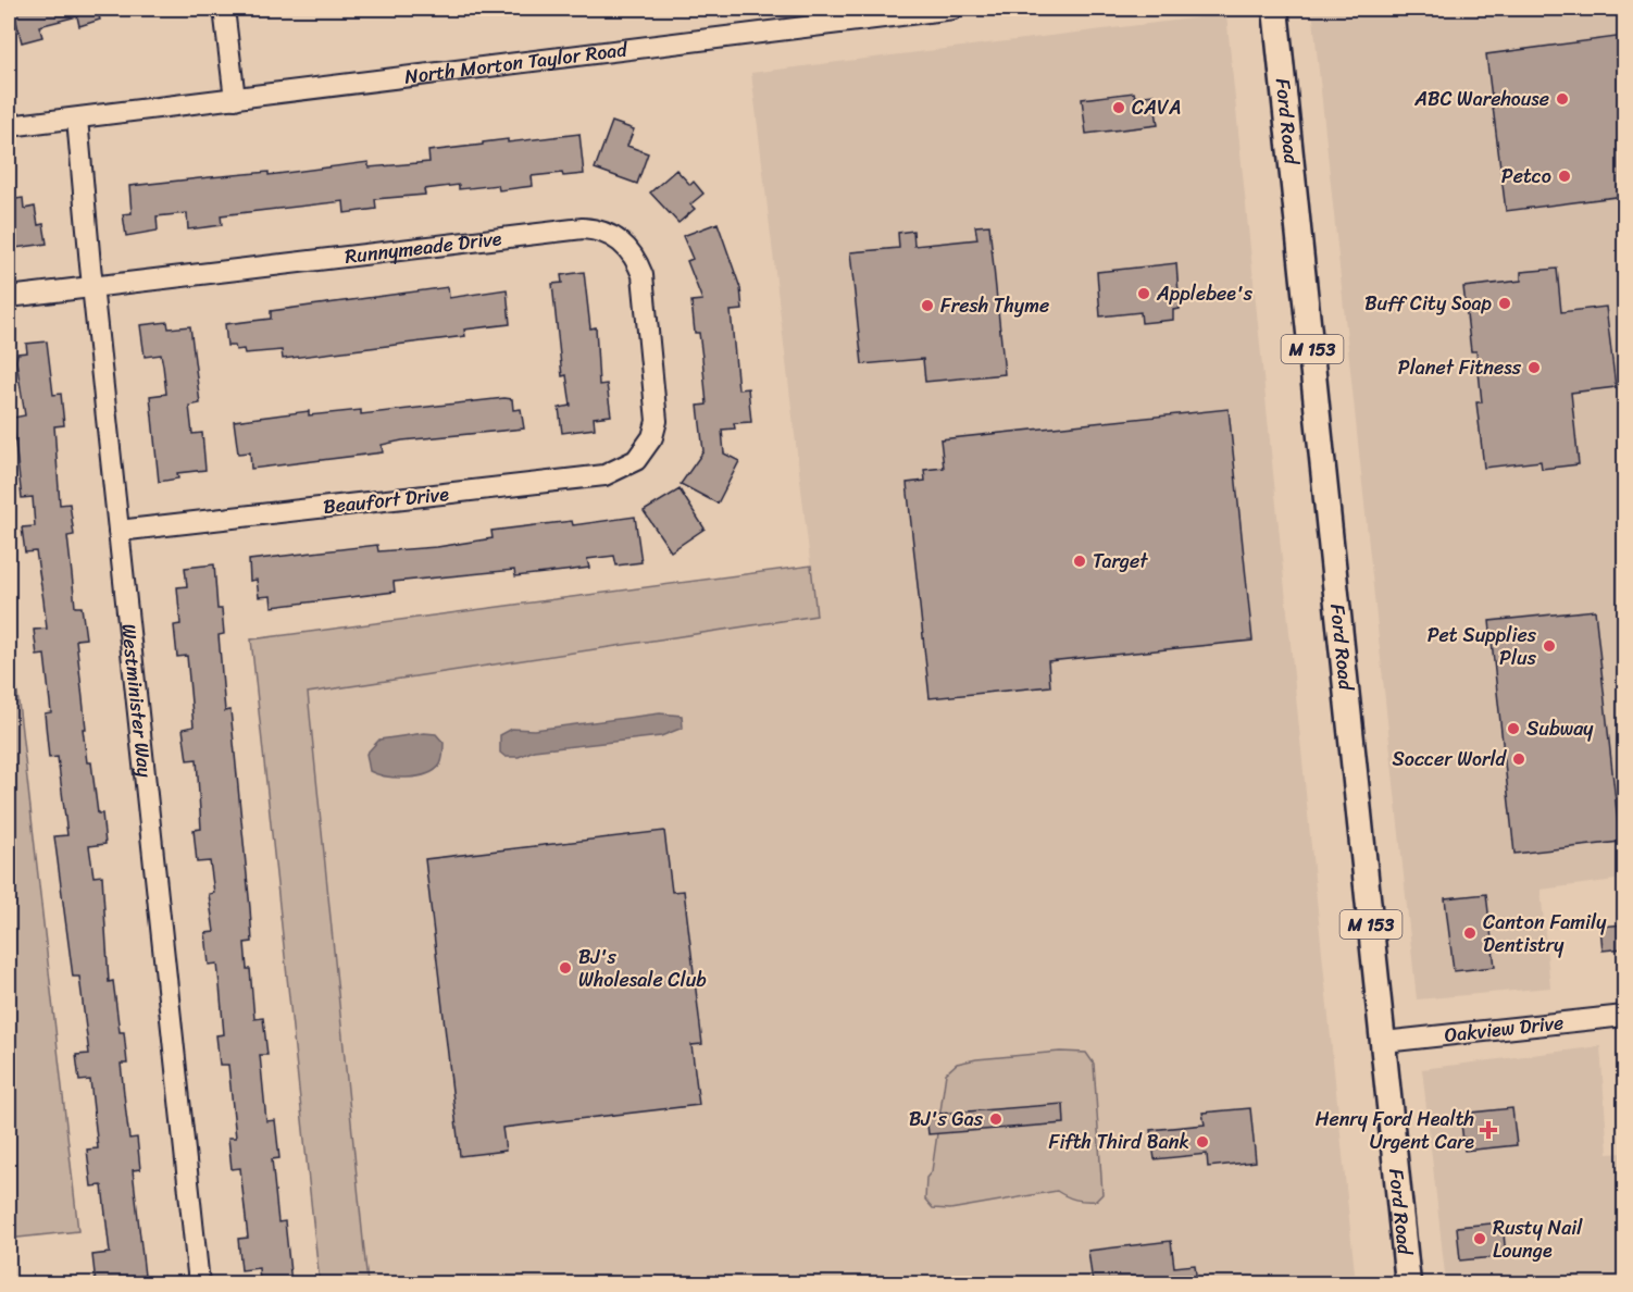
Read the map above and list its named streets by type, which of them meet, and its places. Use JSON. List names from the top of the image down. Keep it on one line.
{"streets":{"main road":["Ford Road","M 153"],"street":["North Morton Taylor Road","Runnymeade Drive","Beaufort Drive","Westminister Way","Oakview Drive"]},"crossings":[["North Morton Taylor Road","Westminister Way"],["Ford Road","Oakview Drive"],["Runnymeade Drive","Beaufort Drive"],["Runnymeade Drive","Westminister Way"],["Beaufort Drive","Westminister Way"]],"places":{"other":["ABC Warehouse","CAVA","Petco","Applebee's","Buff City Soap","Fresh Thyme","Planet Fitness","Target","Pet Supplies Plus","Subway","Soccer World","Canton Family Dentistry","BJ's Wholesale Club","BJ's Gas","Fifth Third Bank","Rusty Nail Lounge"],"health":["Henry Ford Health Urgent Care"]}}
